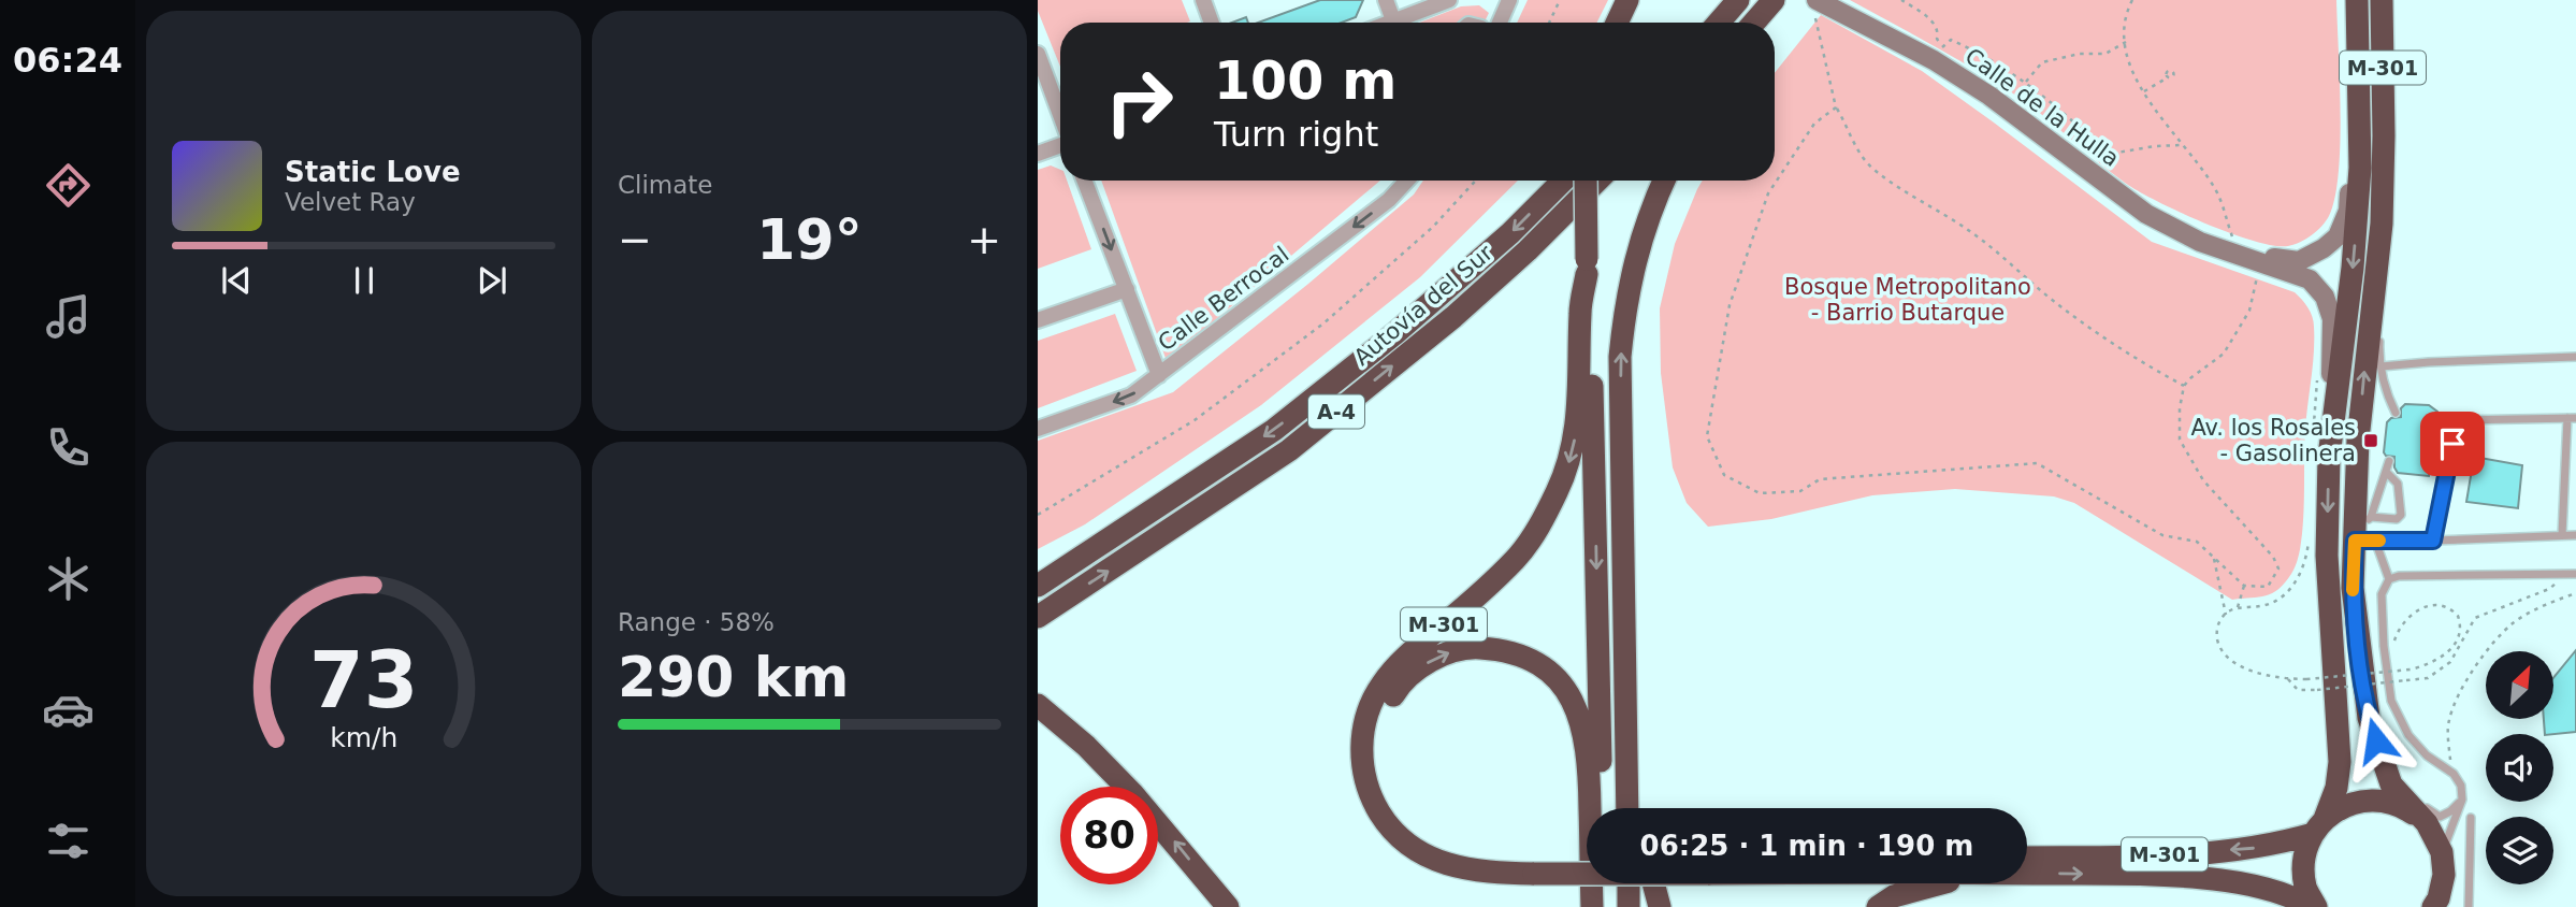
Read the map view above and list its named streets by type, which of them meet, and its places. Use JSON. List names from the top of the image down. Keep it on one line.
{"streets":{"highway":["M-301","Autovía del Sur","A-4"],"street":["Calle de la Hulla","Calle Berrocal"]},"one_way":["Calle Berrocal"],"parks":["Bosque Metropolitano - Barrio Butarque"],"places":{"transit":["Av. los Rosales - Gasolinera"]},"north":"top right","page":{"tabs":"06:24","tile":["Climate",["Range · 58%","290 km"]],"turn":["100 m","Turn right"],"song":["Static Love","Velvet Ray"],"heat":["−","19°","+"],"limit":"80","trip":"06:25 · 1 min · 190 m","gauge":["73","km/h"]}}
